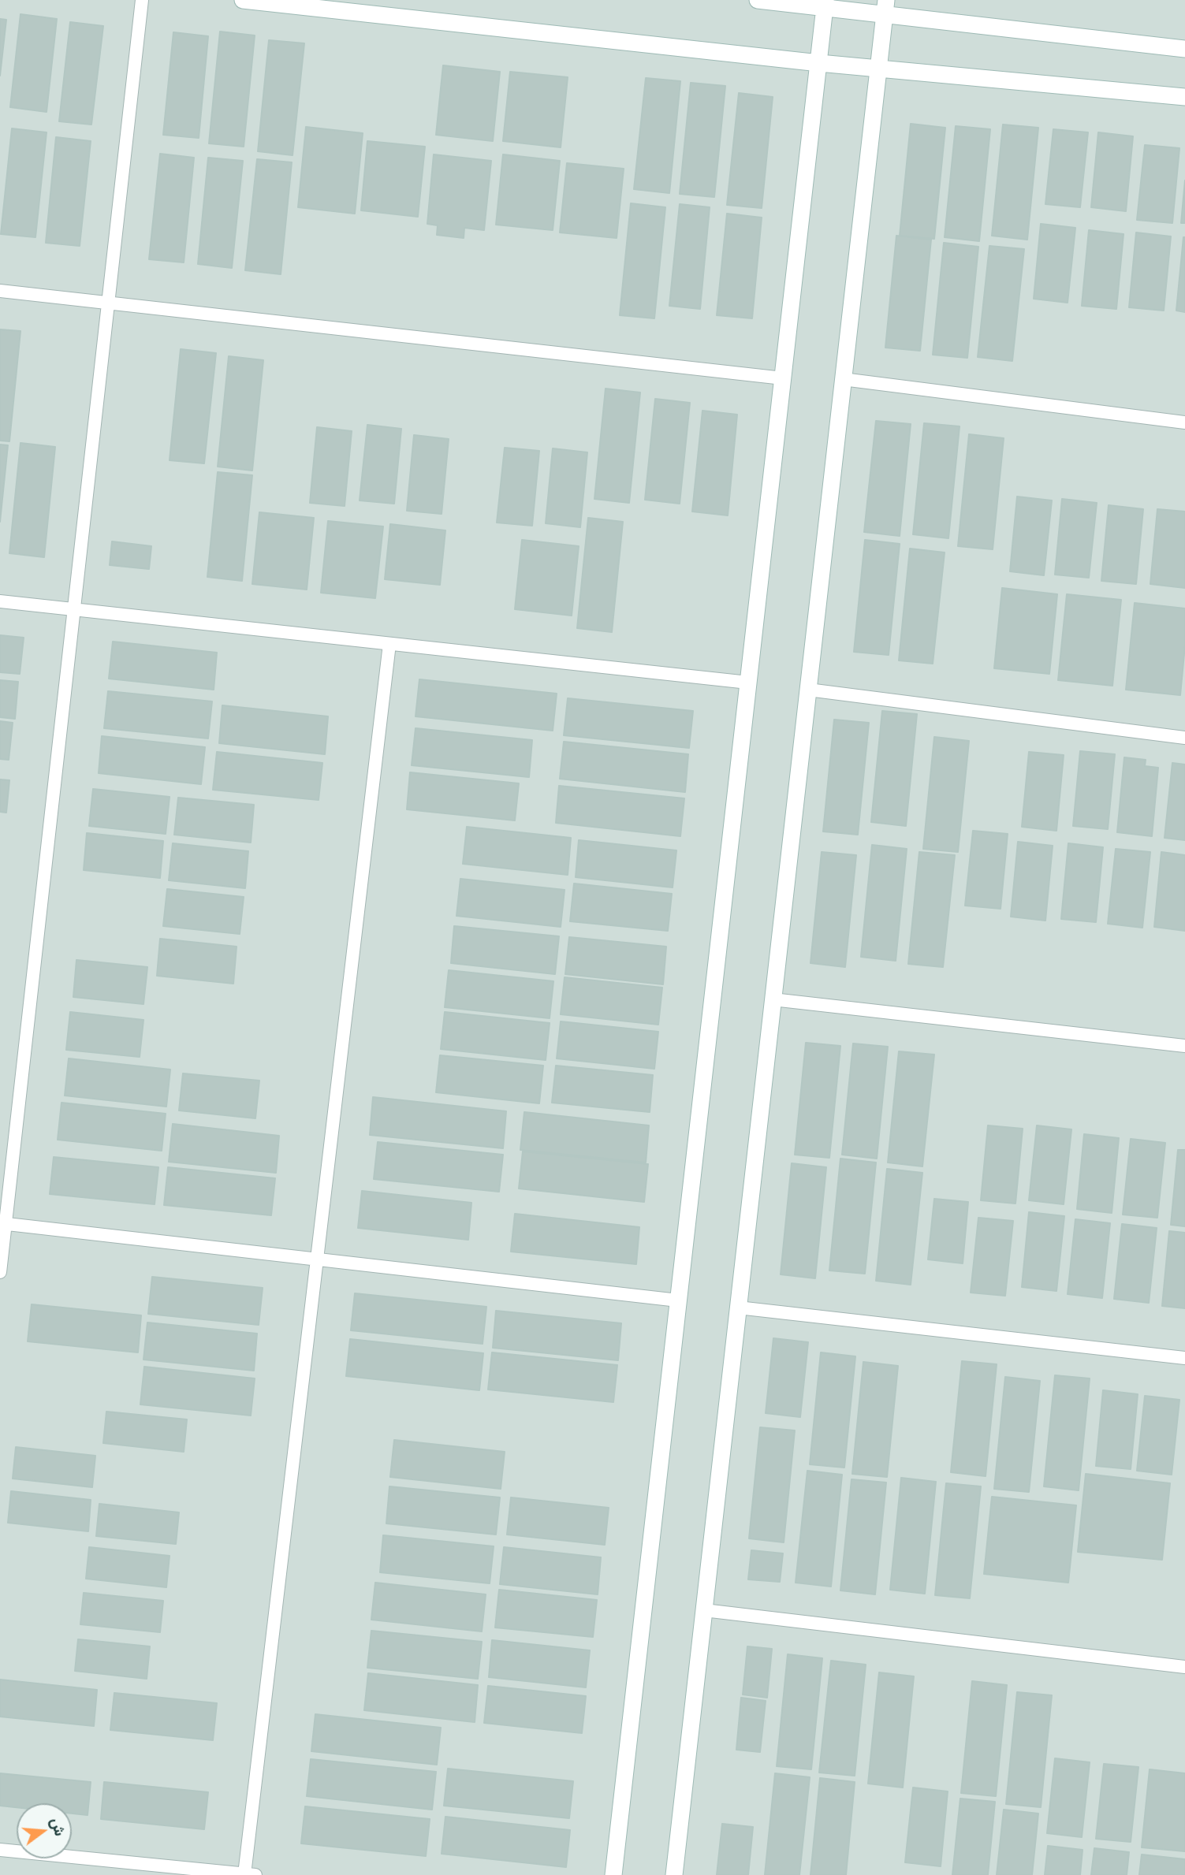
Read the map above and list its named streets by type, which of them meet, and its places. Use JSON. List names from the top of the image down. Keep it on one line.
{"north":"right"}
